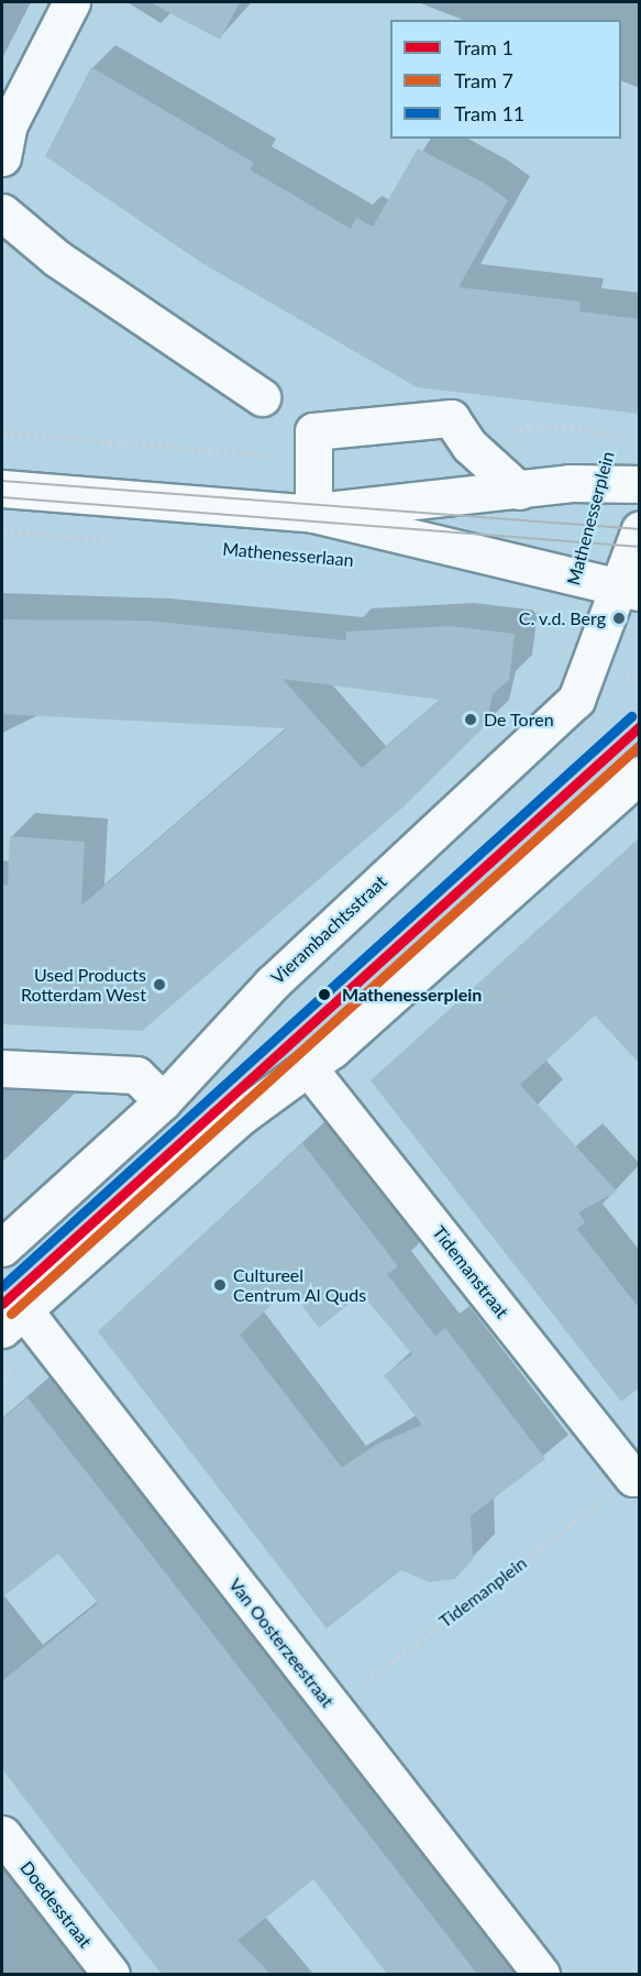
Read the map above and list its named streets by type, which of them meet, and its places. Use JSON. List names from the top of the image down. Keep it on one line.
{"streets":{"street":["Mathenesserlaan","Vierambachtsstraat","Tidemanstraat","Van Oosterzeestraat","Doedesstraat"],"path":["Mathenesserplein","Tidemanplein"]},"crossings":[["Mathenesserplein","Mathenesserlaan"],["Mathenesserlaan","Vierambachtsstraat"],["Tidemanstraat","Tidemanplein"],["Tidemanplein","Van Oosterzeestraat"]],"places":["C. v.d. Berg","De Toren","Used Products Rotterdam West","Mathenesserplein","Cultureel Centrum Al Quds"],"lines":["tram line 11","tram line 1","tram line 7"],"legend":["Tram 1","Tram 7","Tram 11"]}
